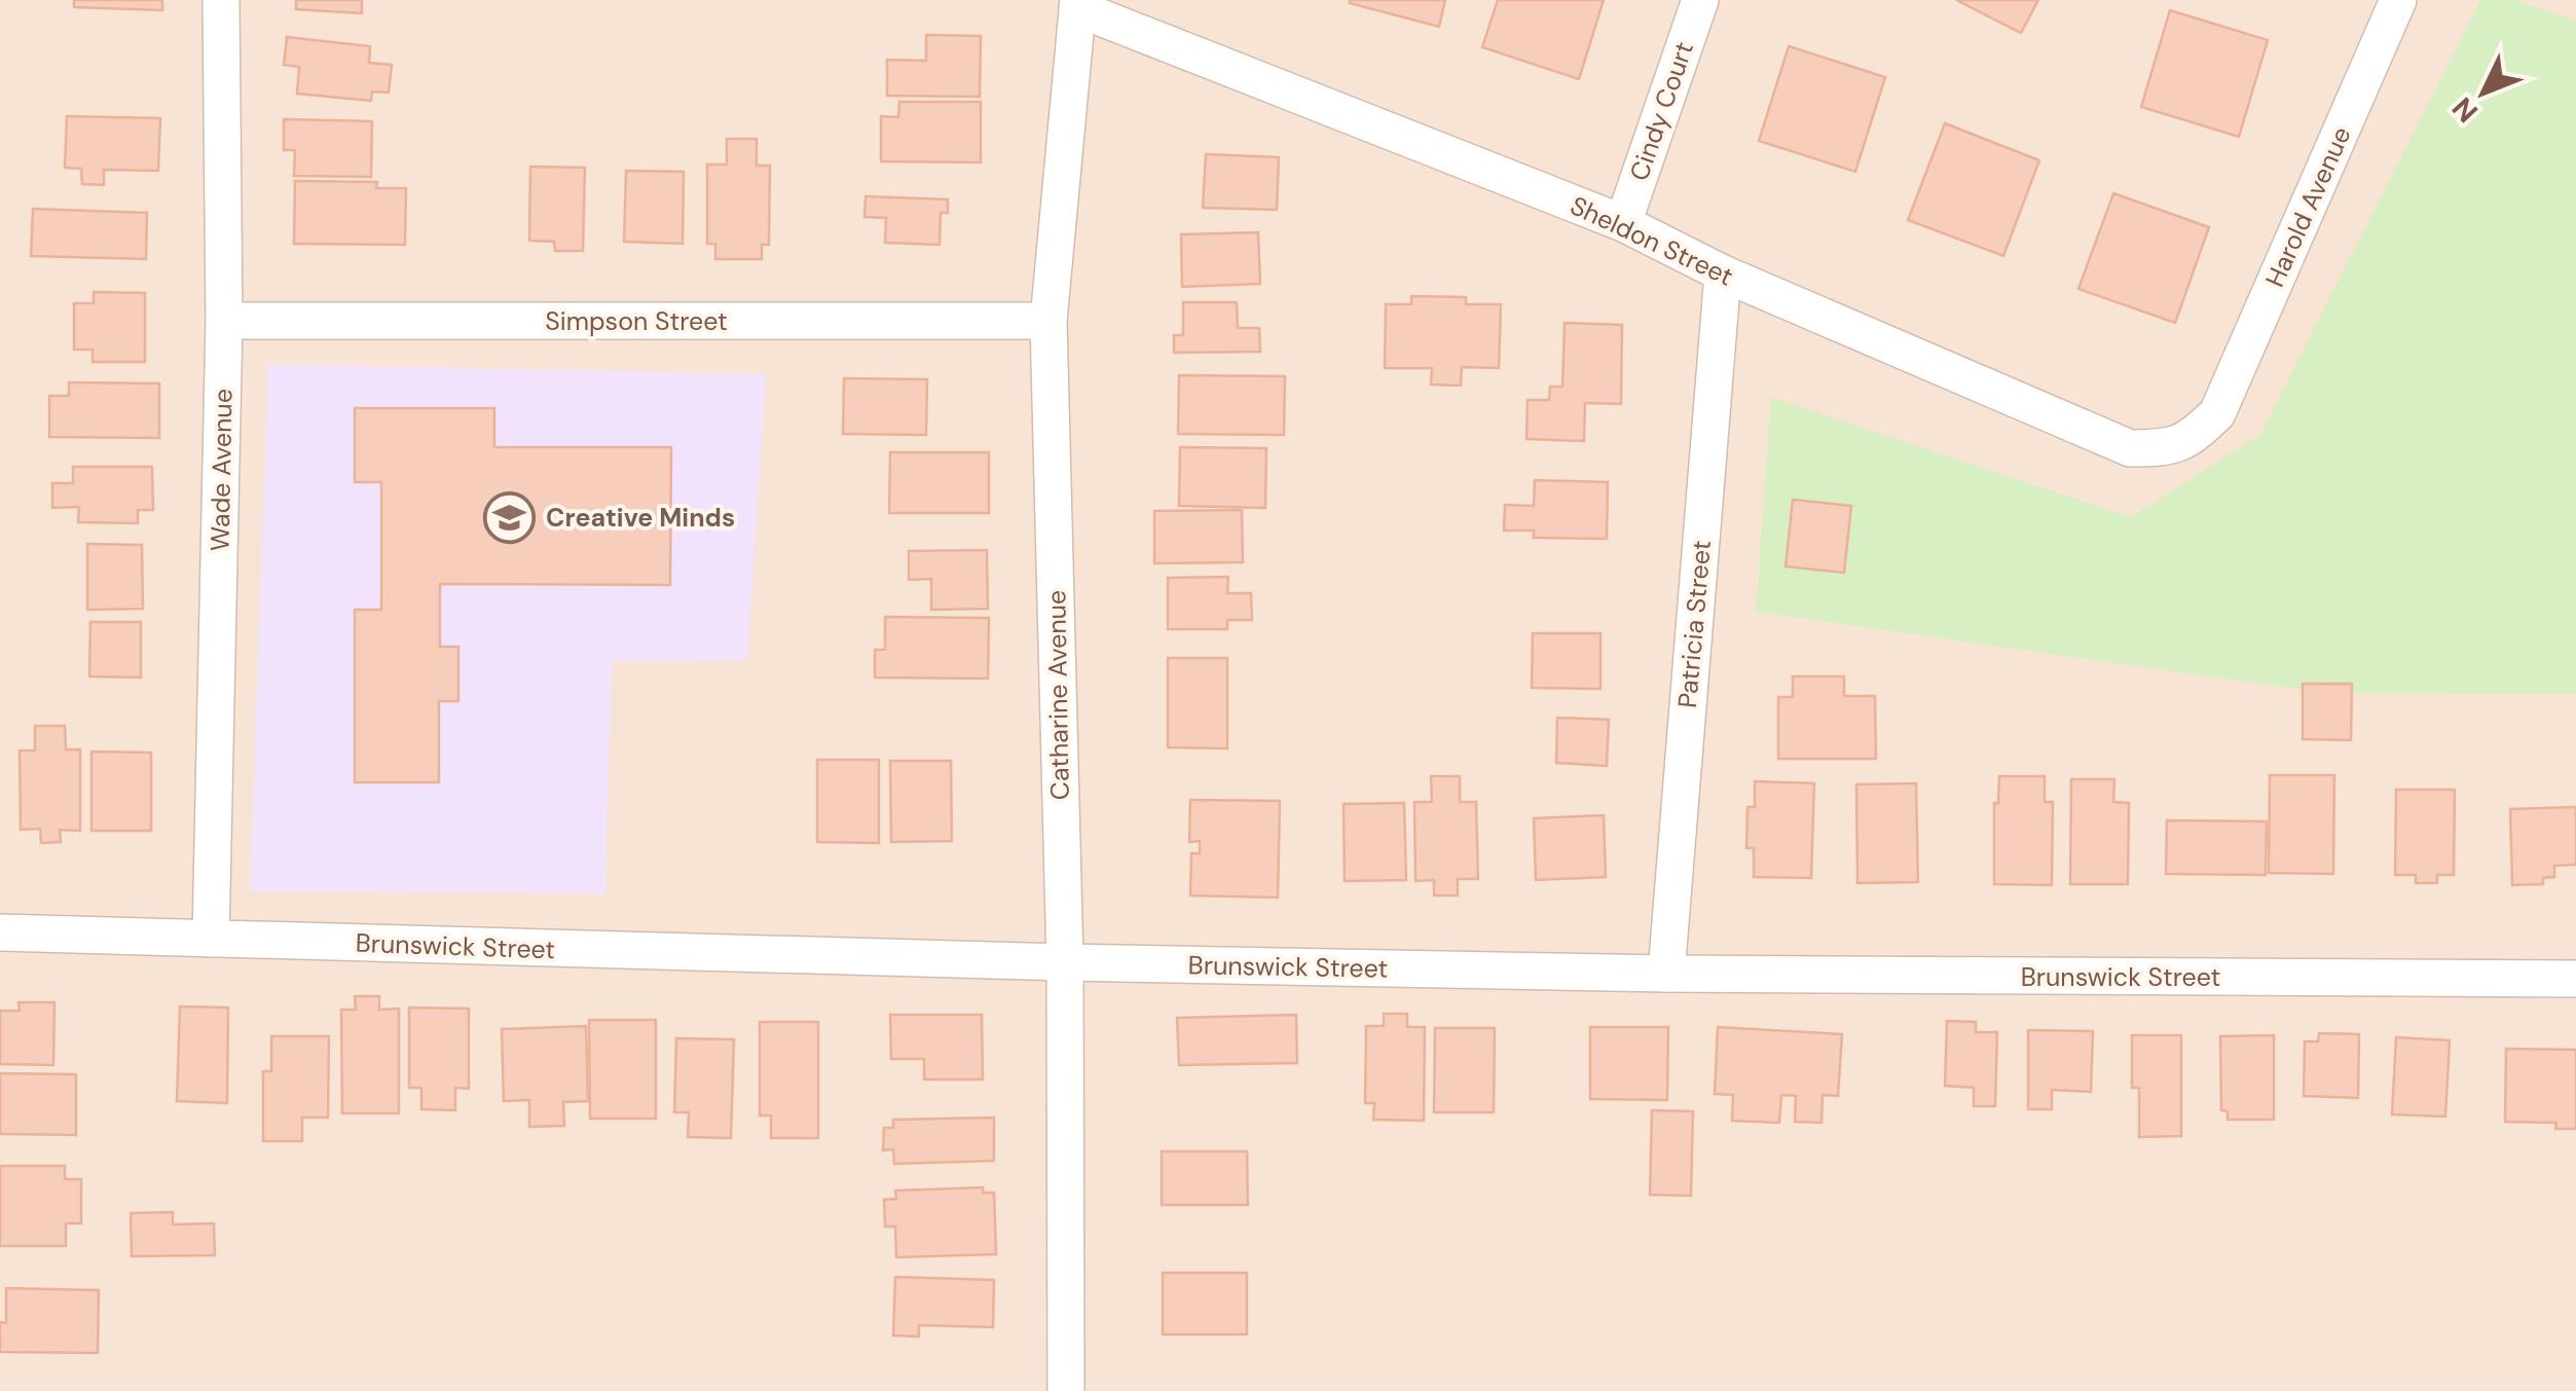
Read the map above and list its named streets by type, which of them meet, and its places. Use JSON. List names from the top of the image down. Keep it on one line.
{"streets":{"street":["Cindy Court","Harold Avenue","Sheldon Street","Simpson Street","Wade Avenue","Patricia Street","Catharine Avenue","Brunswick Street"]},"crossings":[["Cindy Court","Sheldon Street"],["Harold Avenue","Sheldon Street"],["Sheldon Street","Patricia Street"],["Sheldon Street","Catharine Avenue"],["Simpson Street","Wade Avenue"],["Simpson Street","Catharine Avenue"],["Wade Avenue","Brunswick Street"],["Patricia Street","Brunswick Street"],["Catharine Avenue","Brunswick Street"]],"places":{"school or university":["Creative Minds"]},"north":"bottom left"}
